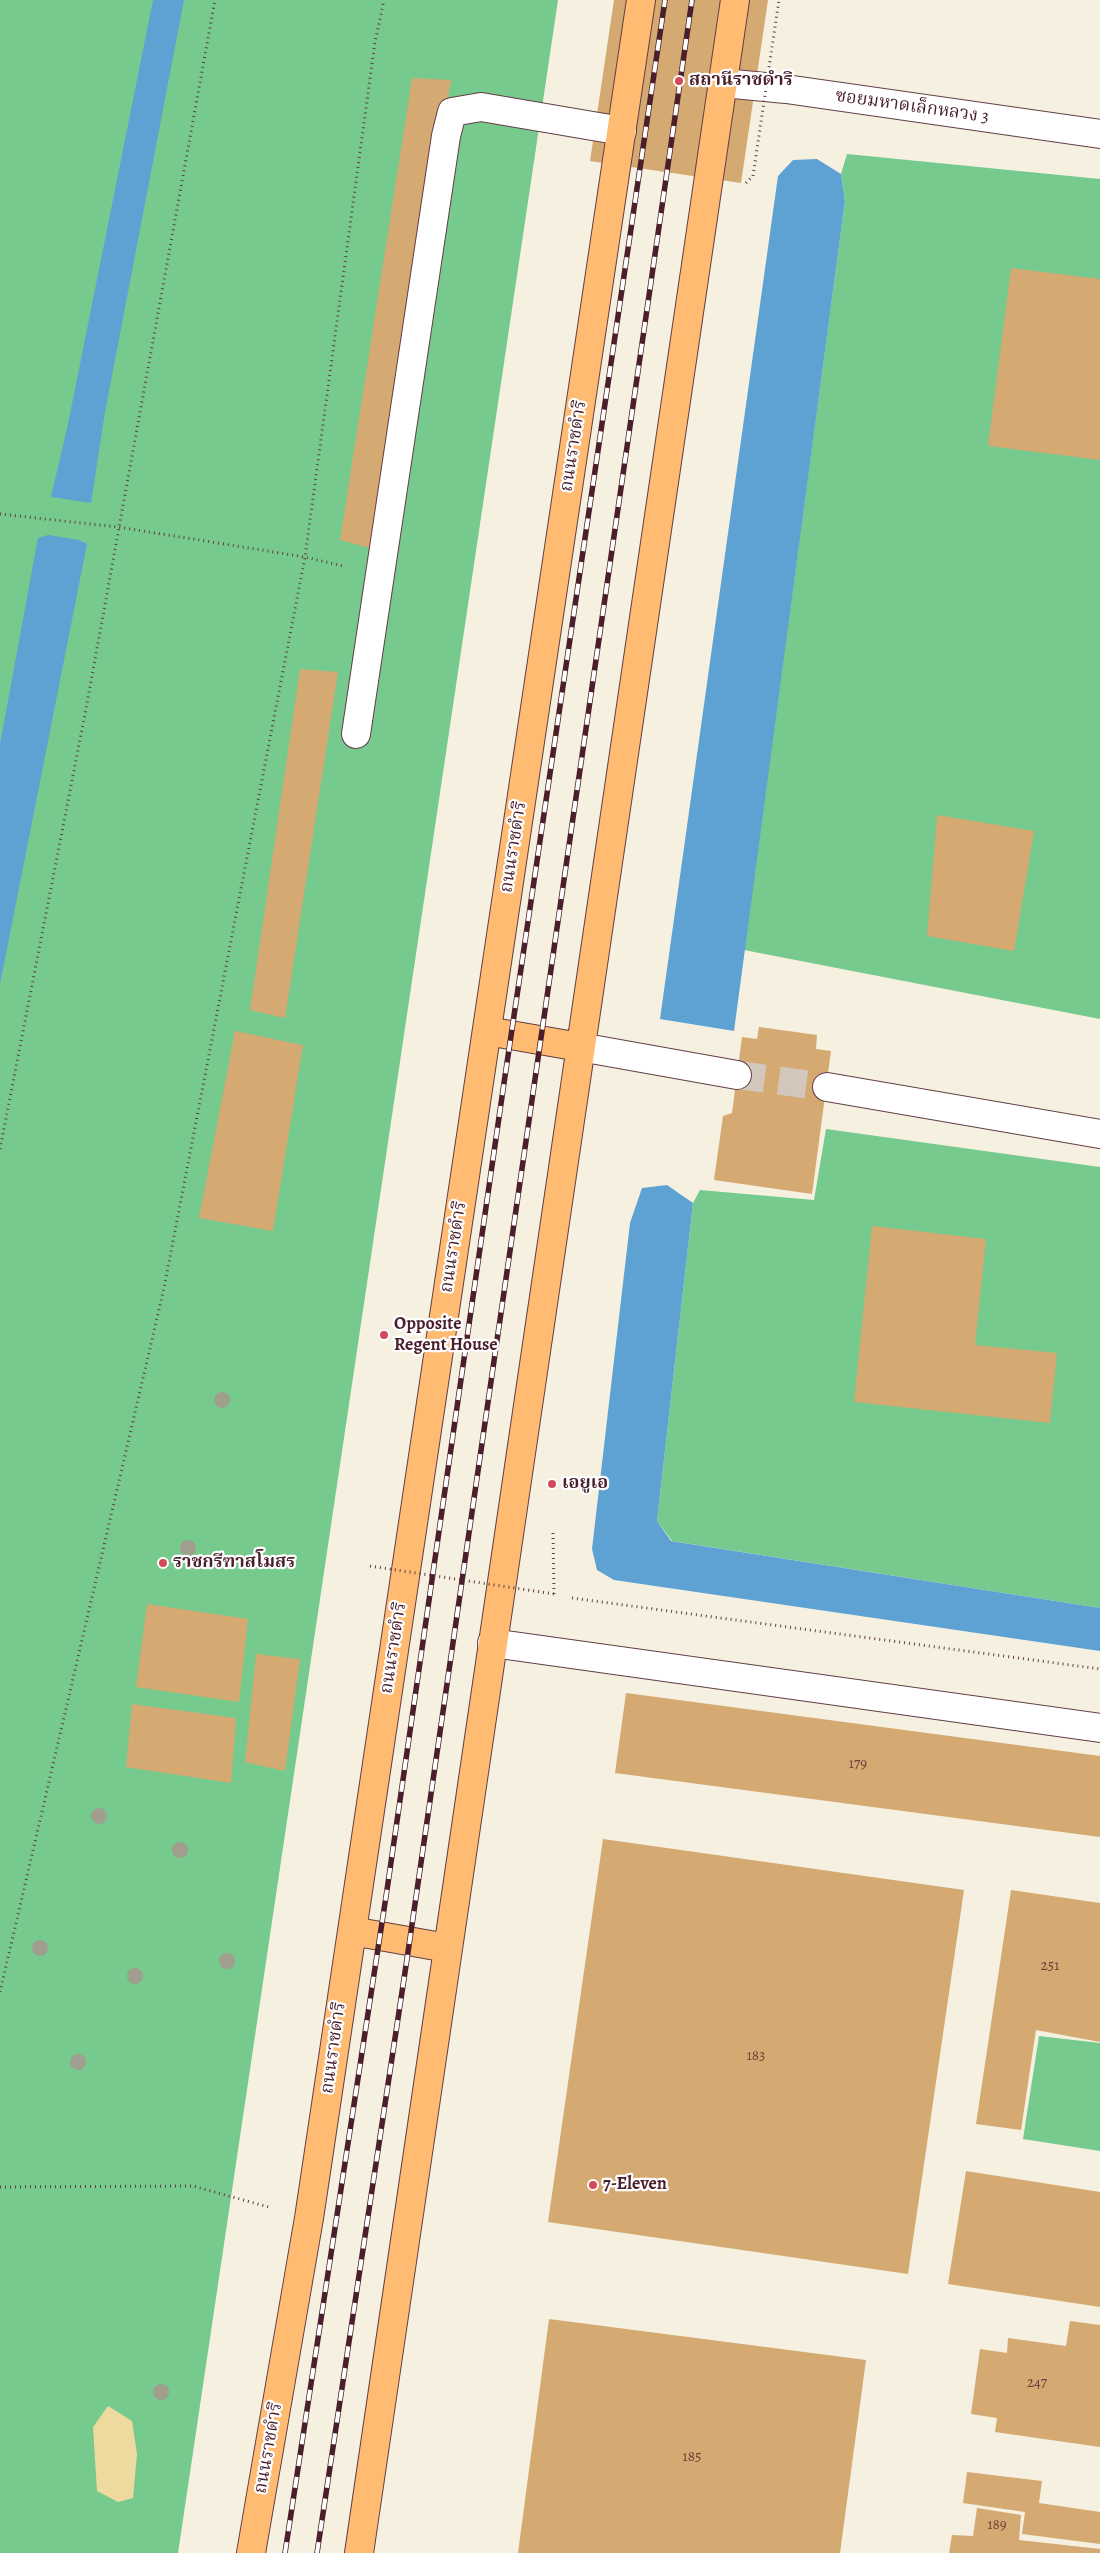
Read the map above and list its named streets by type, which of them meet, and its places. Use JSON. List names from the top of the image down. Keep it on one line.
{"streets":{"main road":["ถนนราชดำริ"],"street":["ซอยมหาดเล็กหลวง 3"]},"places":["สถานีราชดำริ","Opposite Regent House","เอยูเอ","ราชกรีฑาสโมสร","7-Eleven"],"house_numbers":["179","251","183","247","185","189"]}
